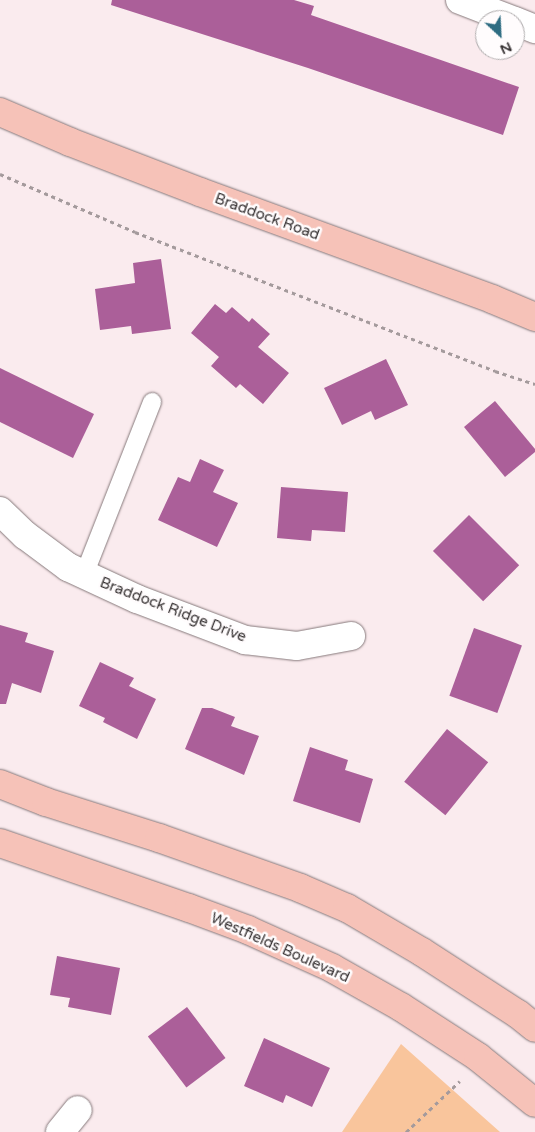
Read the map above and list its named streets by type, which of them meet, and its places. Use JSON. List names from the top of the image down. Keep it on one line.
{"streets":{"main road":["Braddock Road","Westfields Boulevard"],"street":["Braddock Ridge Drive"]},"north":"bottom right"}
